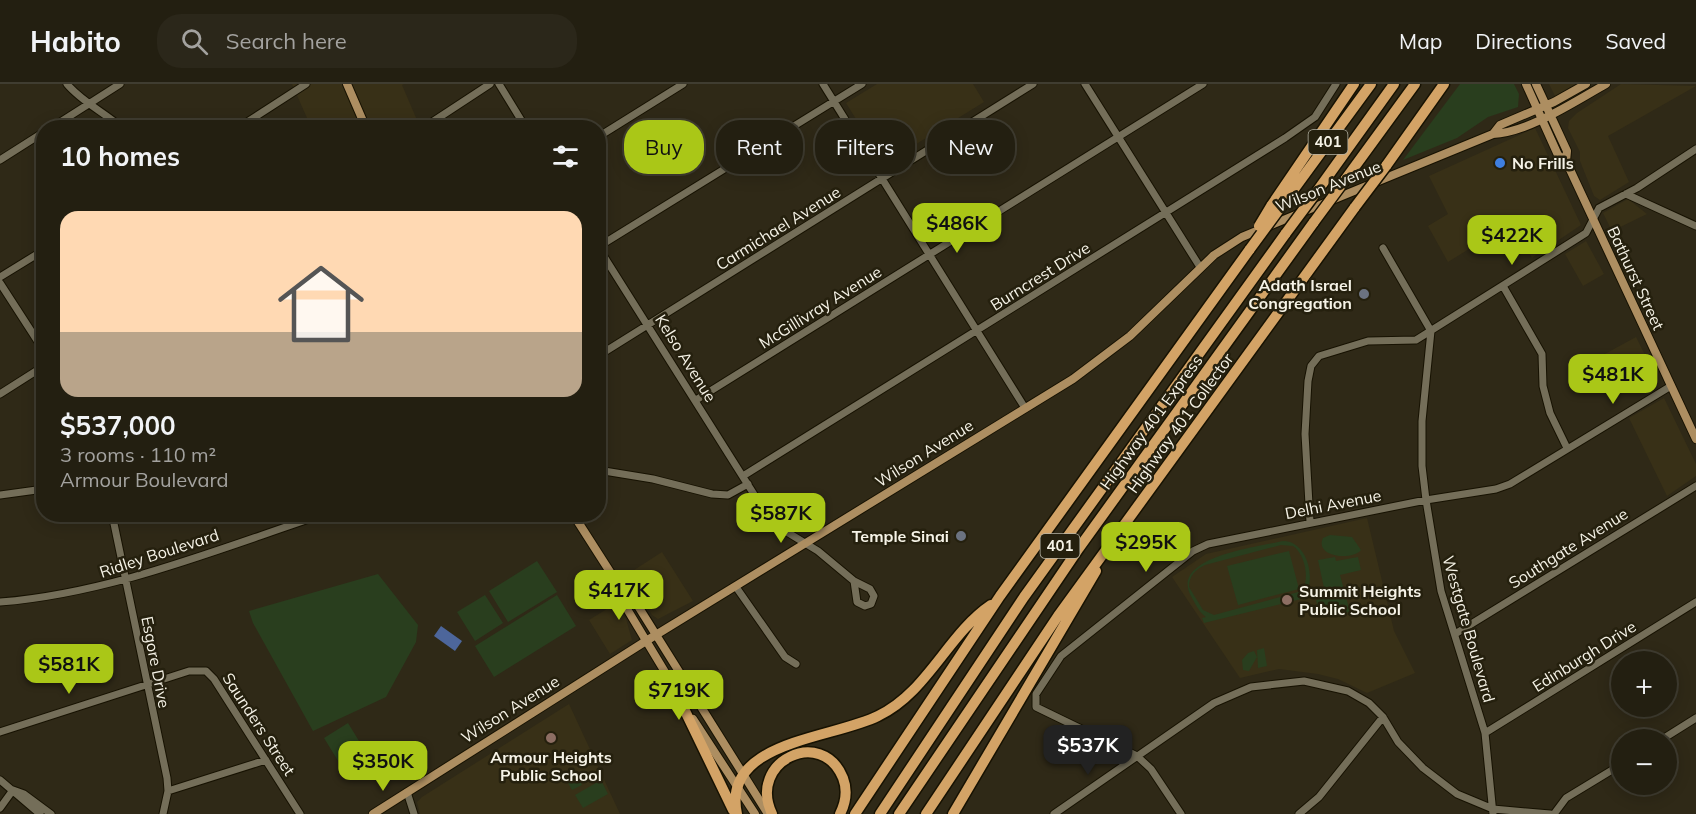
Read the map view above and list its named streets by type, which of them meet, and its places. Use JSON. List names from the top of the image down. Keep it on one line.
{"streets":{"highway":["401","Highway 401 Express","Highway 401 Collector"],"main road":["Wilson Avenue","Bathurst Street"],"street":["Carmichael Avenue","Burncrest Drive","McGillivray Avenue","Kelso Avenue","Delhi Avenue","Southgate Avenue","Ridley Boulevard","Westgate Boulevard","Edinburgh Drive","Esgore Drive","Saunders Street"]},"crossings":[["Wilson Avenue","Bathurst Street"],["Carmichael Avenue","Kelso Avenue"],["Burncrest Drive","Kelso Avenue"],["Bathurst Street","Delhi Avenue"],["McGillivray Avenue","Kelso Avenue"],["Delhi Avenue","Westgate Boulevard"],["Southgate Avenue","Westgate Boulevard"],["Ridley Boulevard","Esgore Drive"],["Westgate Boulevard","Edinburgh Drive"],["Esgore Drive","Saunders Street"]],"places":["No Frills","Adath Israel Congregation","Temple Sinai","Summit Heights Public School","Armour Heights Public School"],"page":{"header":"Habito","search":"Search here","nav":["Map","Directions","Saved"],"chip":["Buy","Rent","Filters","New"],"heading":"10 homes","list":[{"name":"$537,000","note":"3 rooms · 110 m² · Armour Boulevard"}],"price":["$486K","$422K","$481K","$587K","$295K","$417K","$581K","$719K","$537K","$350K"],"map_buttons":["+","−"]}}
